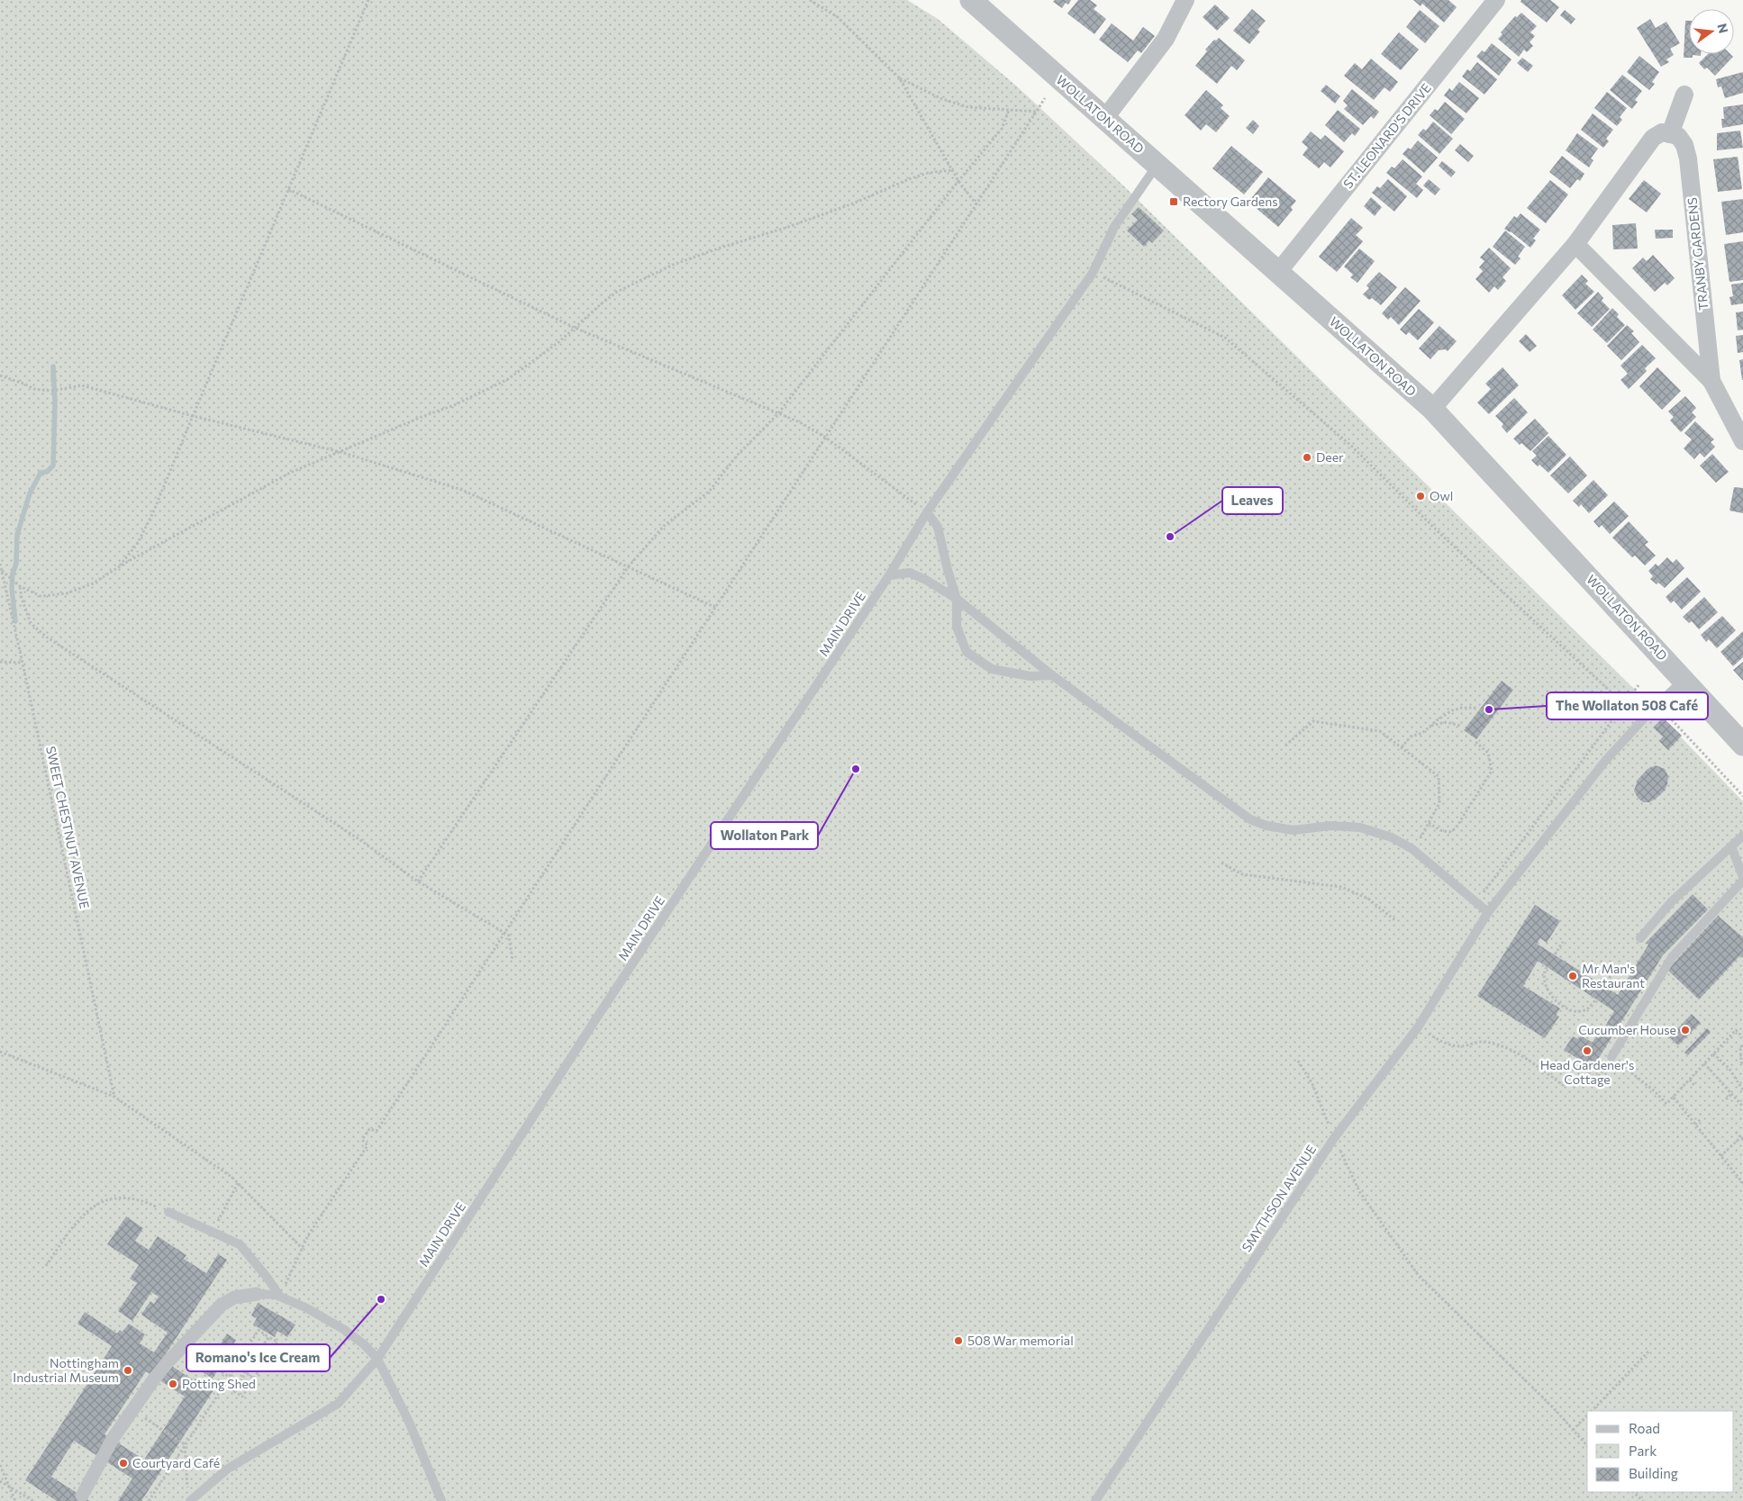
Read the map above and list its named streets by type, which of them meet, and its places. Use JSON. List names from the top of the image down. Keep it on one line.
{"streets":{"street":["WOLLATON ROAD","ST. LEONARD'S DRIVE","TRANBY GARDENS"],"lane":["MAIN DRIVE","SMYTHSON AVENUE"],"path":["SWEET CHESTNUT AVENUE"]},"crossings":[["WOLLATON ROAD","ST. LEONARD'S DRIVE"],["WOLLATON ROAD","MAIN DRIVE"],["WOLLATON ROAD","SMYTHSON AVENUE"]],"places":{"transit":["Rectory Gardens"],"other":["Deer","Owl","Leaves","The Wollaton 508 Café","Wollaton Park","Mr Man's Restaurant","Cucumber House","Head Gardener's Cottage","Romano's Ice Cream","508 War memorial","Nottingham Industrial Museum","Potting Shed","Courtyard Café"]},"legend":["Road","Park","Building"],"north":"right"}
